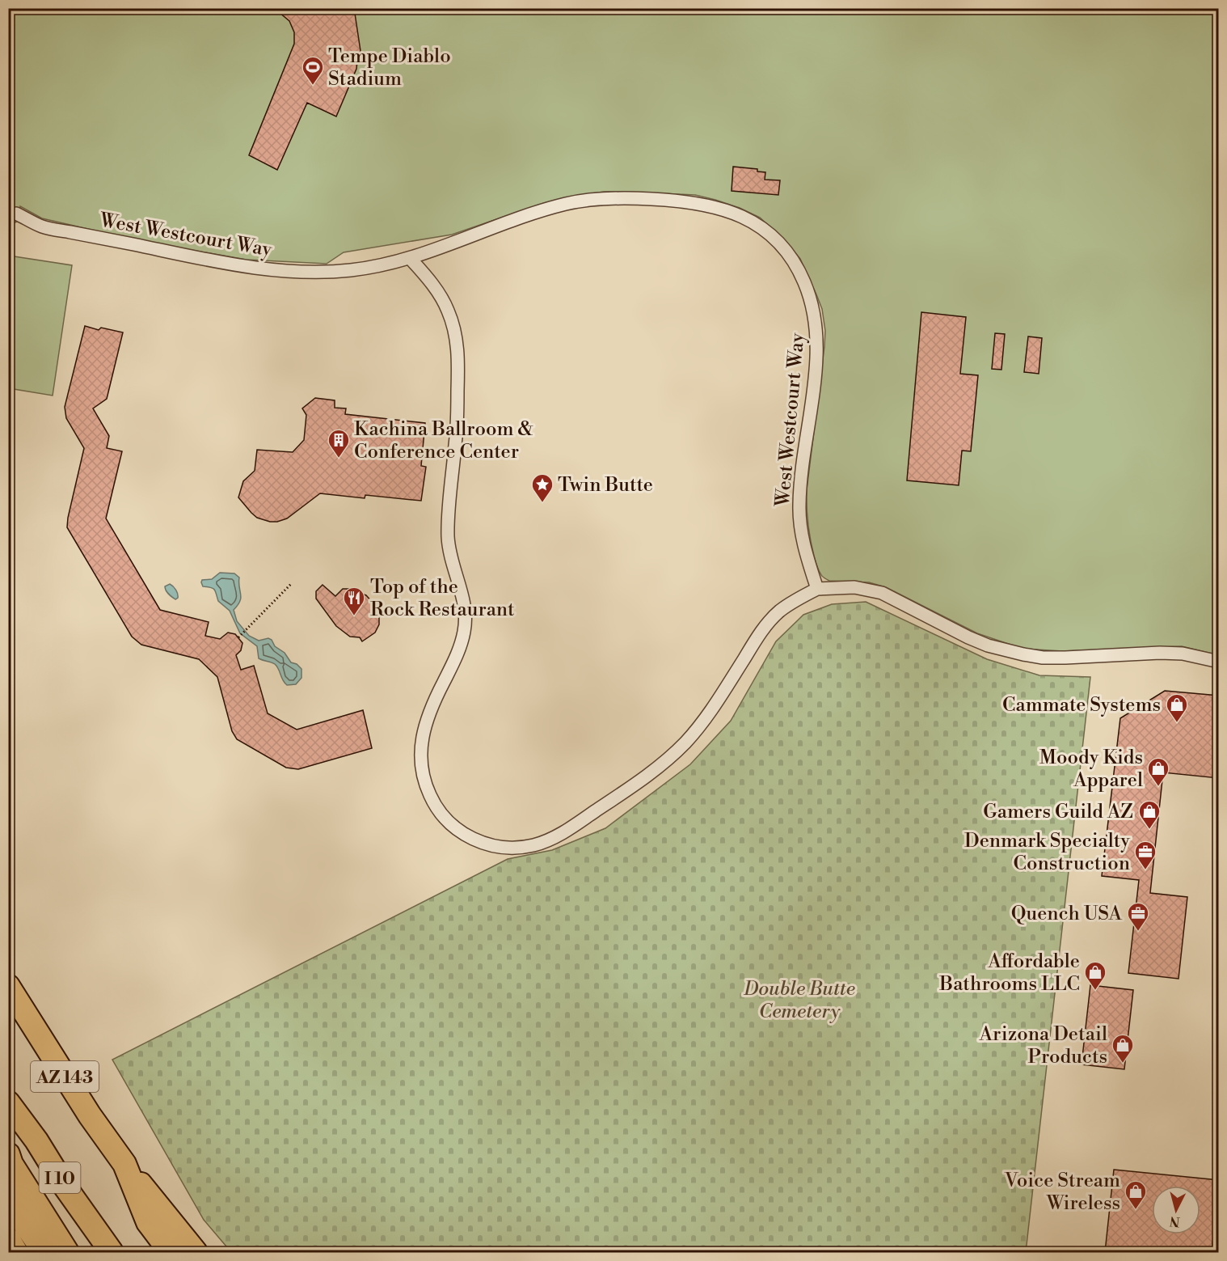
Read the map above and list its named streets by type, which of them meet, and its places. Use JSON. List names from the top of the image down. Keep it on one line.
{"streets":{"highway":["AZ 143","I 10"],"street":["West Westcourt Way"]},"parks":["Double Butte Cemetery"],"places":{"sports":["Tempe Diablo Stadium"],"building":["Kachina Ballroom & Conference Center"],"place":["Twin Butte"],"restaurant":["Top of the Rock Restaurant"],"shop":["Cammate Systems","Moody Kids Apparel","Gamers Guild AZ","Affordable Bathrooms LLC","Arizona Detail Products","Voice Stream Wireless"],"office":["Denmark Specialty Construction","Quench USA"]},"north":"bottom"}
